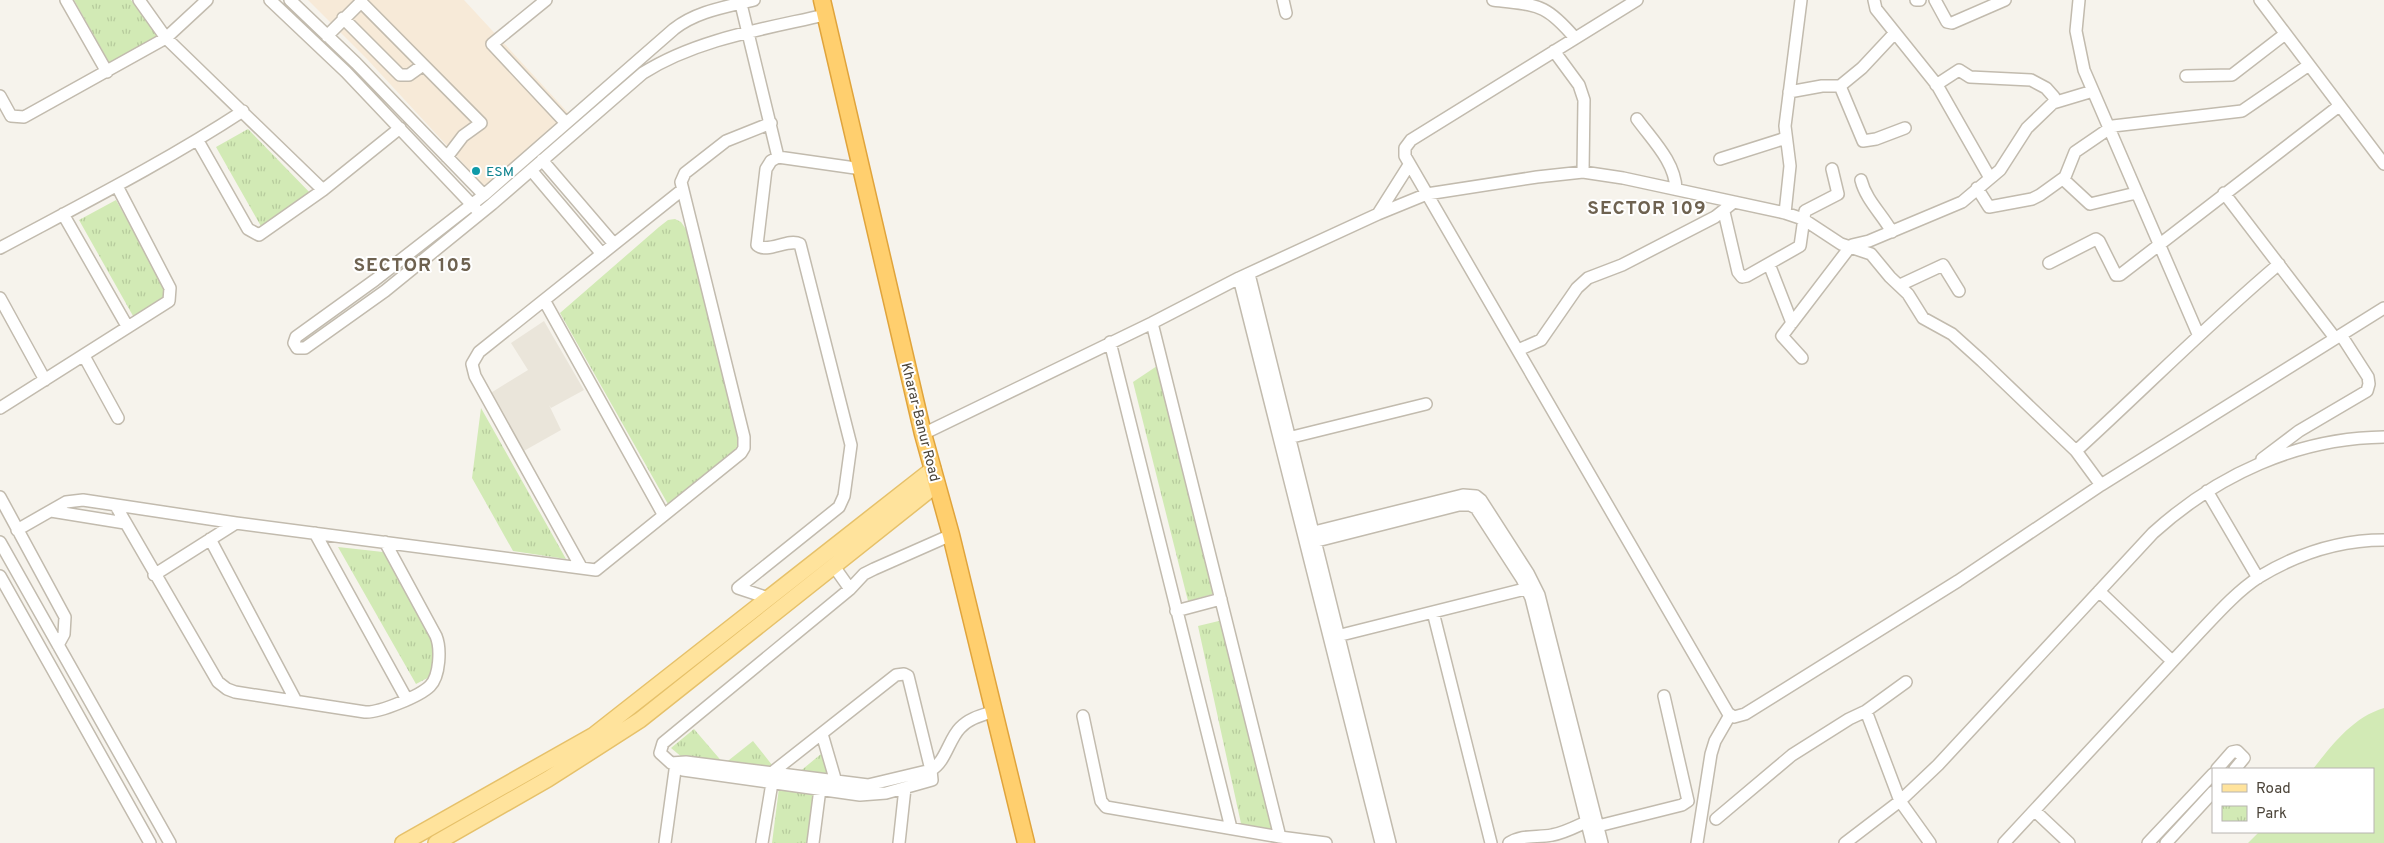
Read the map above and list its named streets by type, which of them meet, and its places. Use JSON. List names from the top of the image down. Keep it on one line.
{"streets":{"highway":["Kharar-Banur Road"]},"districts":["SECTOR 109","SECTOR 105"],"places":["ESM"],"legend":["Road","Park"]}
